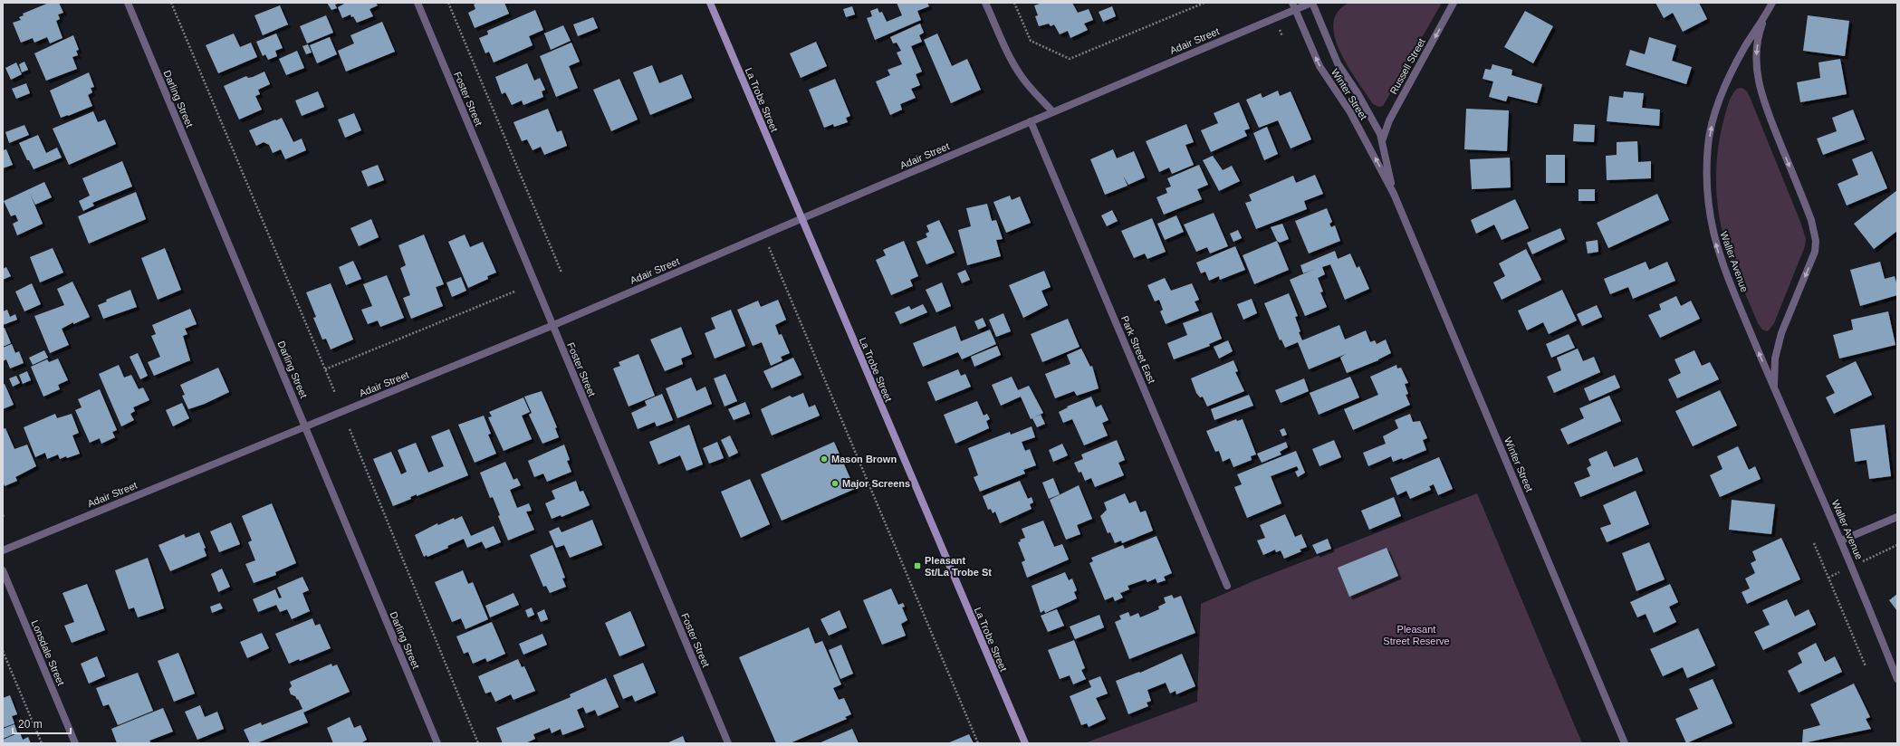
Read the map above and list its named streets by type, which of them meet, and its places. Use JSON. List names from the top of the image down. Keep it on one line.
{"streets":{"main road":["La Trobe Street"],"street":["Adair Street","Russell Street","Winter Street","Darling Street","Foster Street","Waller Avenue","Park Street East","Lonsdale Street"]},"crossings":[["Adair Street","Winter Street"],["Adair Street","Darling Street"],["Adair Street","Foster Street"],["Adair Street","La Trobe Street"],["Adair Street","Park Street East"],["Russell Street","Winter Street"]],"one_way":["Russell Street"],"parks":["Pleasant Street Reserve"],"places":{"other":["Mason Brown","Major Screens"],"transit":["Pleasant St/La Trobe St"]},"scale_bar":"20 m"}
